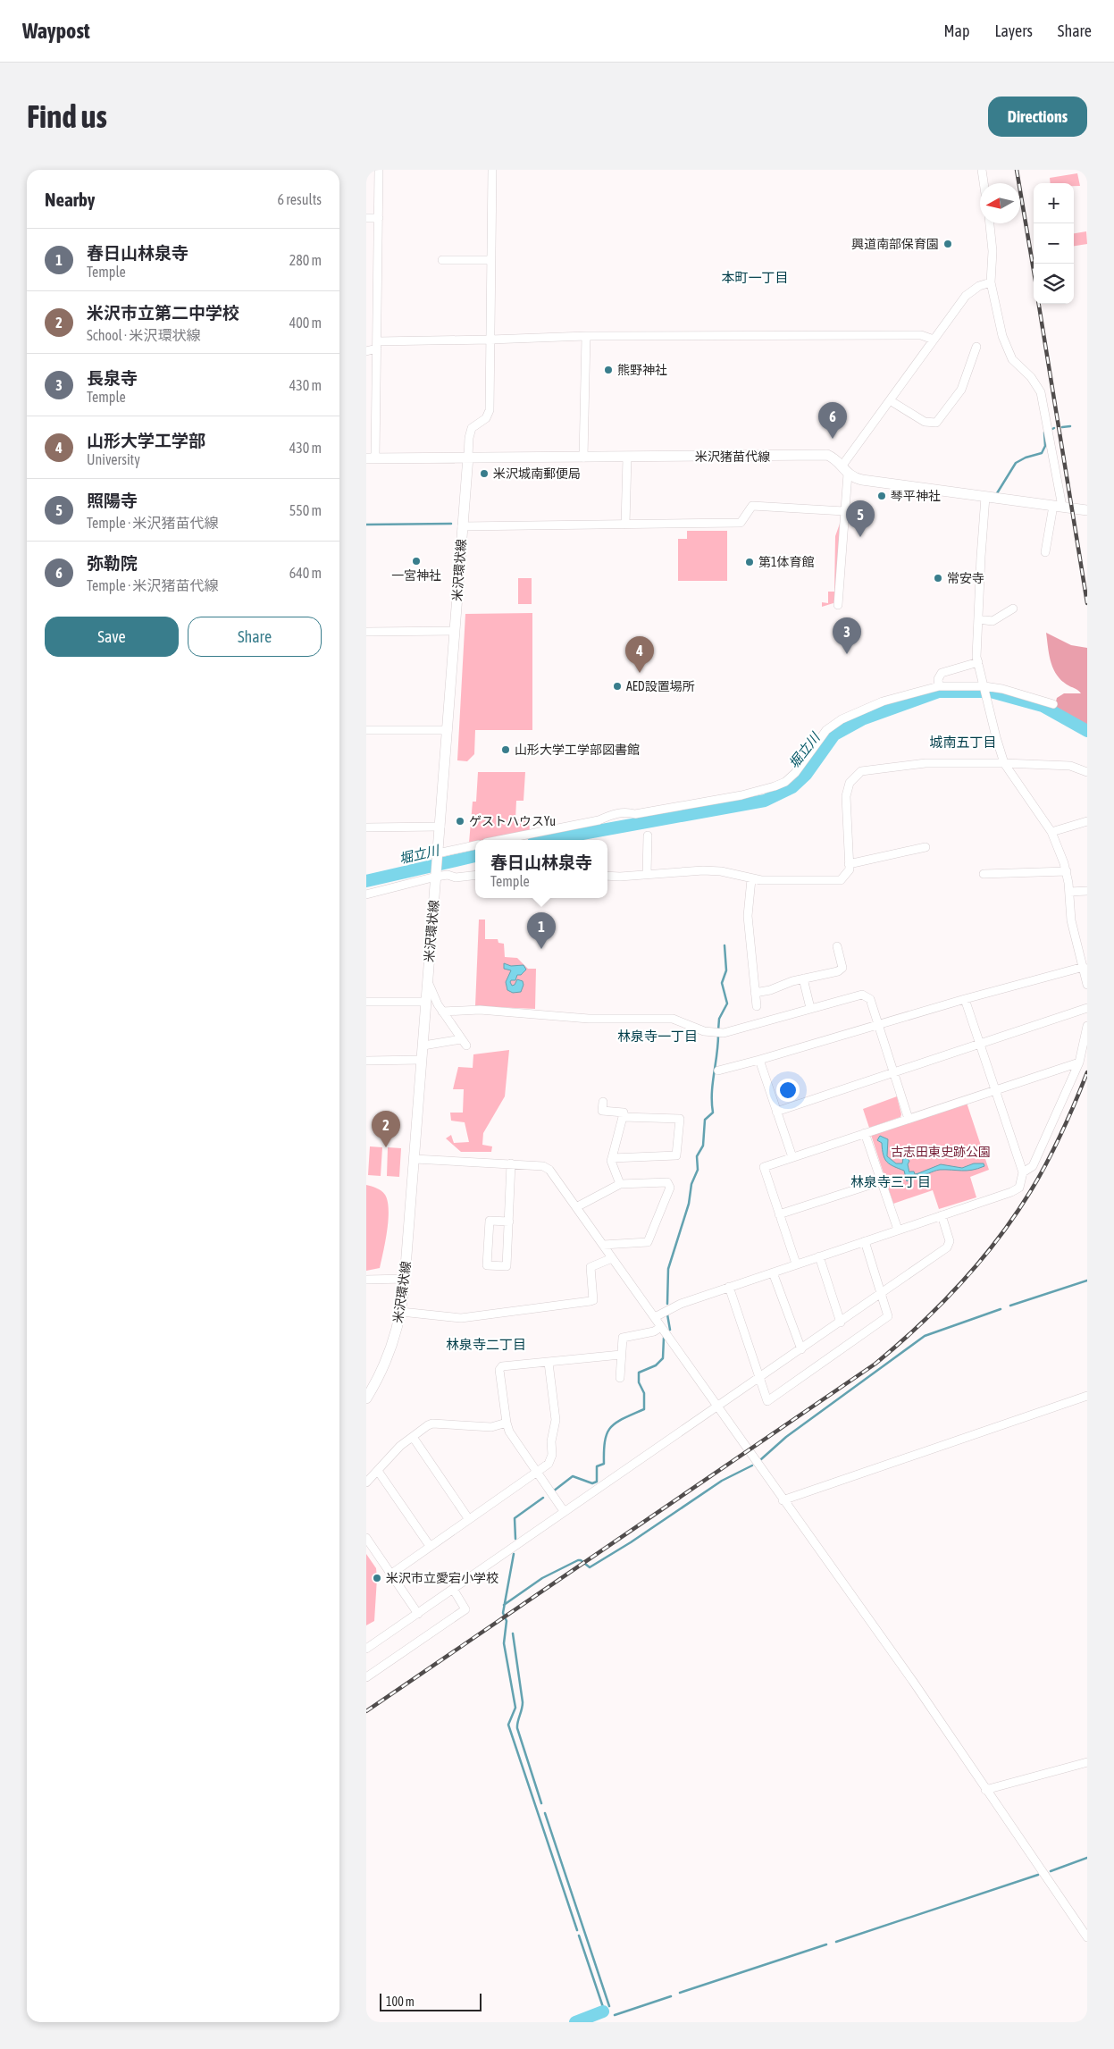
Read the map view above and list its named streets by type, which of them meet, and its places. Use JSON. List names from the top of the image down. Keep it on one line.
{"streets":{"main road":["米沢猪苗代線","米沢環状線"]},"crossings":[["米沢猪苗代線","米沢環状線"]],"districts":["本町一丁目","城南五丁目","林泉寺一丁目","林泉寺三丁目","林泉寺二丁目"],"water":["堀立川"],"parks":["古志田東史跡公園"],"places":["興道南部保育園","熊野神社","米沢城南郵便局","琴平神社","一宮神社","第1体育館","常安寺","AED設置場所","山形大学工学部図書館","ゲストハウスYu","米沢市立愛宕小学校"],"scale_bar":"100 m","north":"left","page":{"header":"Waypost","nav":["Map","Layers","Share"],"buttons":["Directions",["Save","Share"]],"title":"Find us","heading":["Nearby","6 results"],"map_buttons":["+","−"],"list":[{"mark":"1","name":"春日山林泉寺","note":"Temple","value":"280 m"},{"mark":"2","name":"米沢市立第二中学校","note":"School · 米沢環状線","value":"400 m"},{"mark":"3","name":"長泉寺","note":"Temple","value":"430 m"},{"mark":"4","name":"山形大学工学部","note":"University","value":"430 m"},{"mark":"5","name":"照陽寺","note":"Temple · 米沢猪苗代線","value":"550 m"},{"mark":"6","name":"弥勒院","note":"Temple · 米沢猪苗代線","value":"640 m"}],"pins":["6","5","3","4","1","2"],"popup":["春日山林泉寺","Temple"],"scale":"100 m"}}
